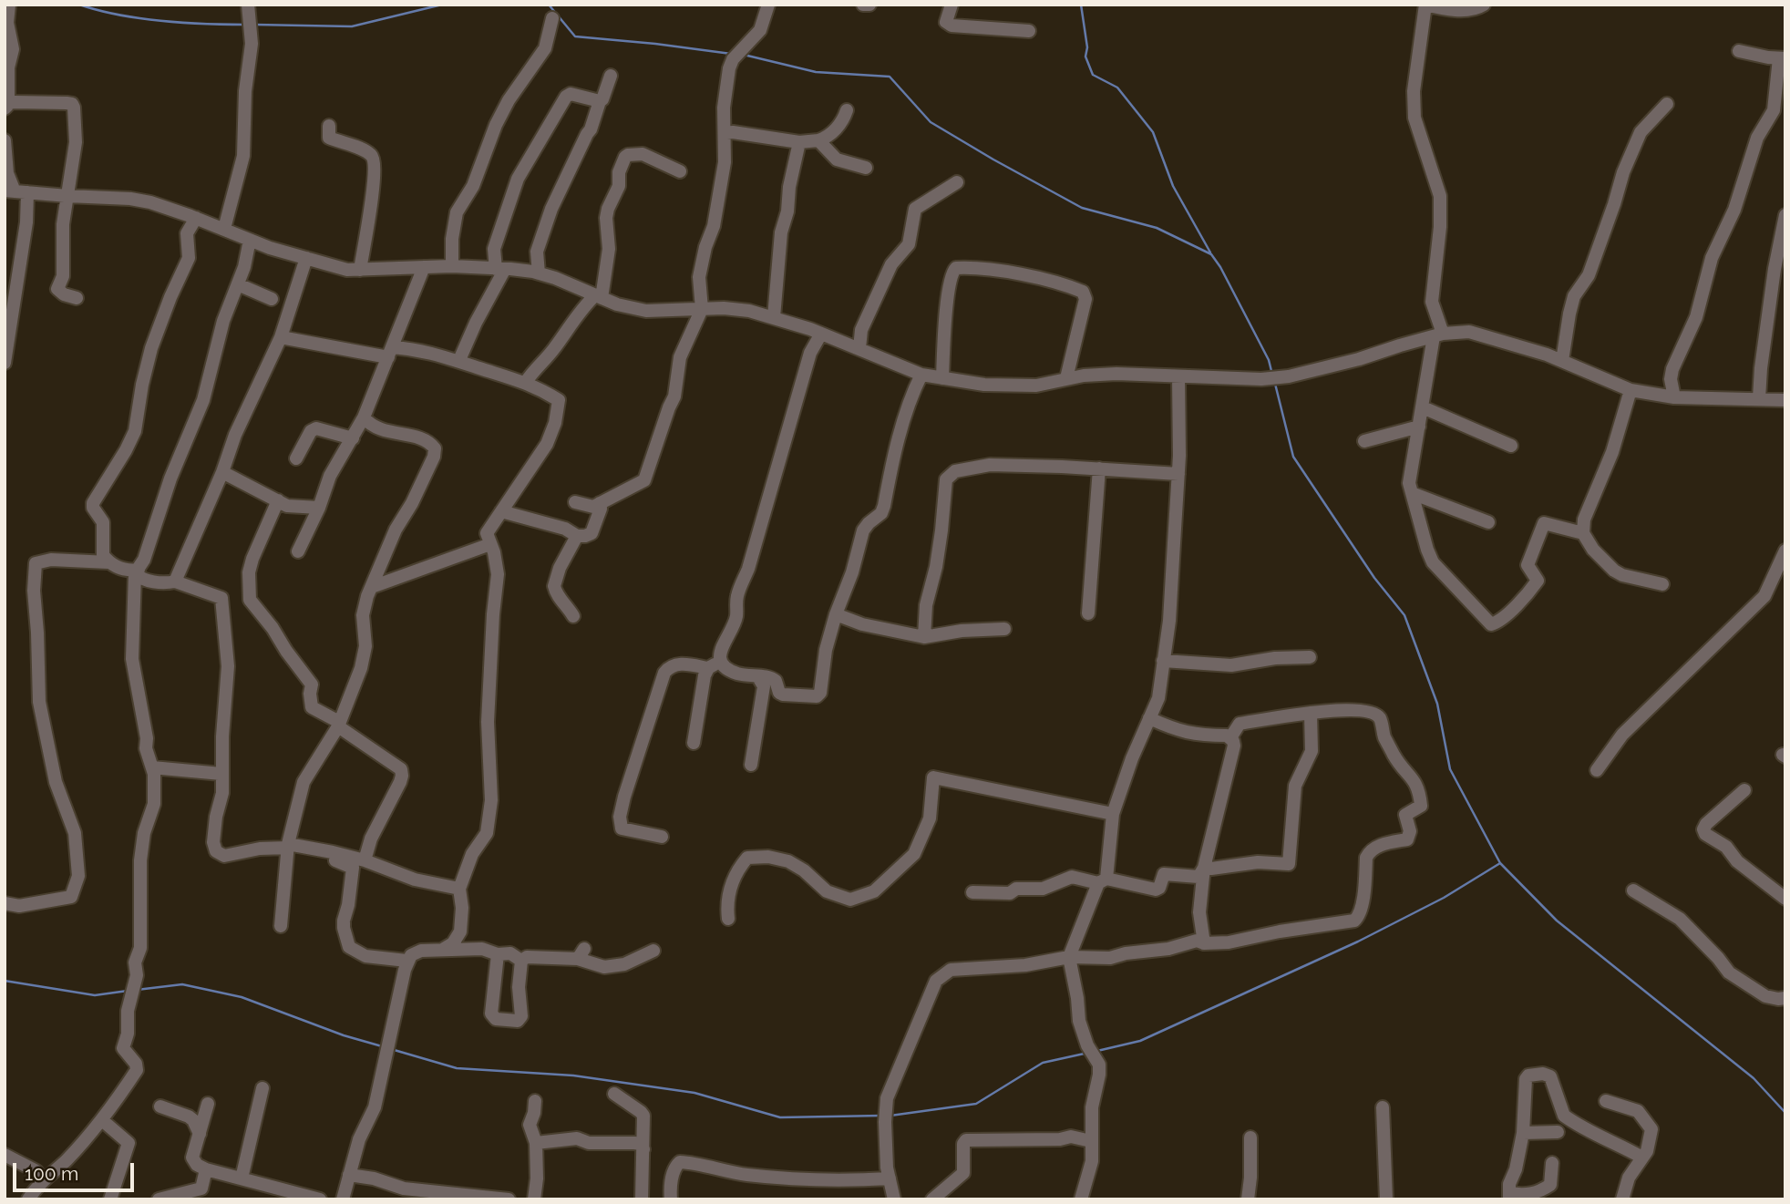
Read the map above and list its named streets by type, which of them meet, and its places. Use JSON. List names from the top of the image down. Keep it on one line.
{"scale_bar":"100 m"}
